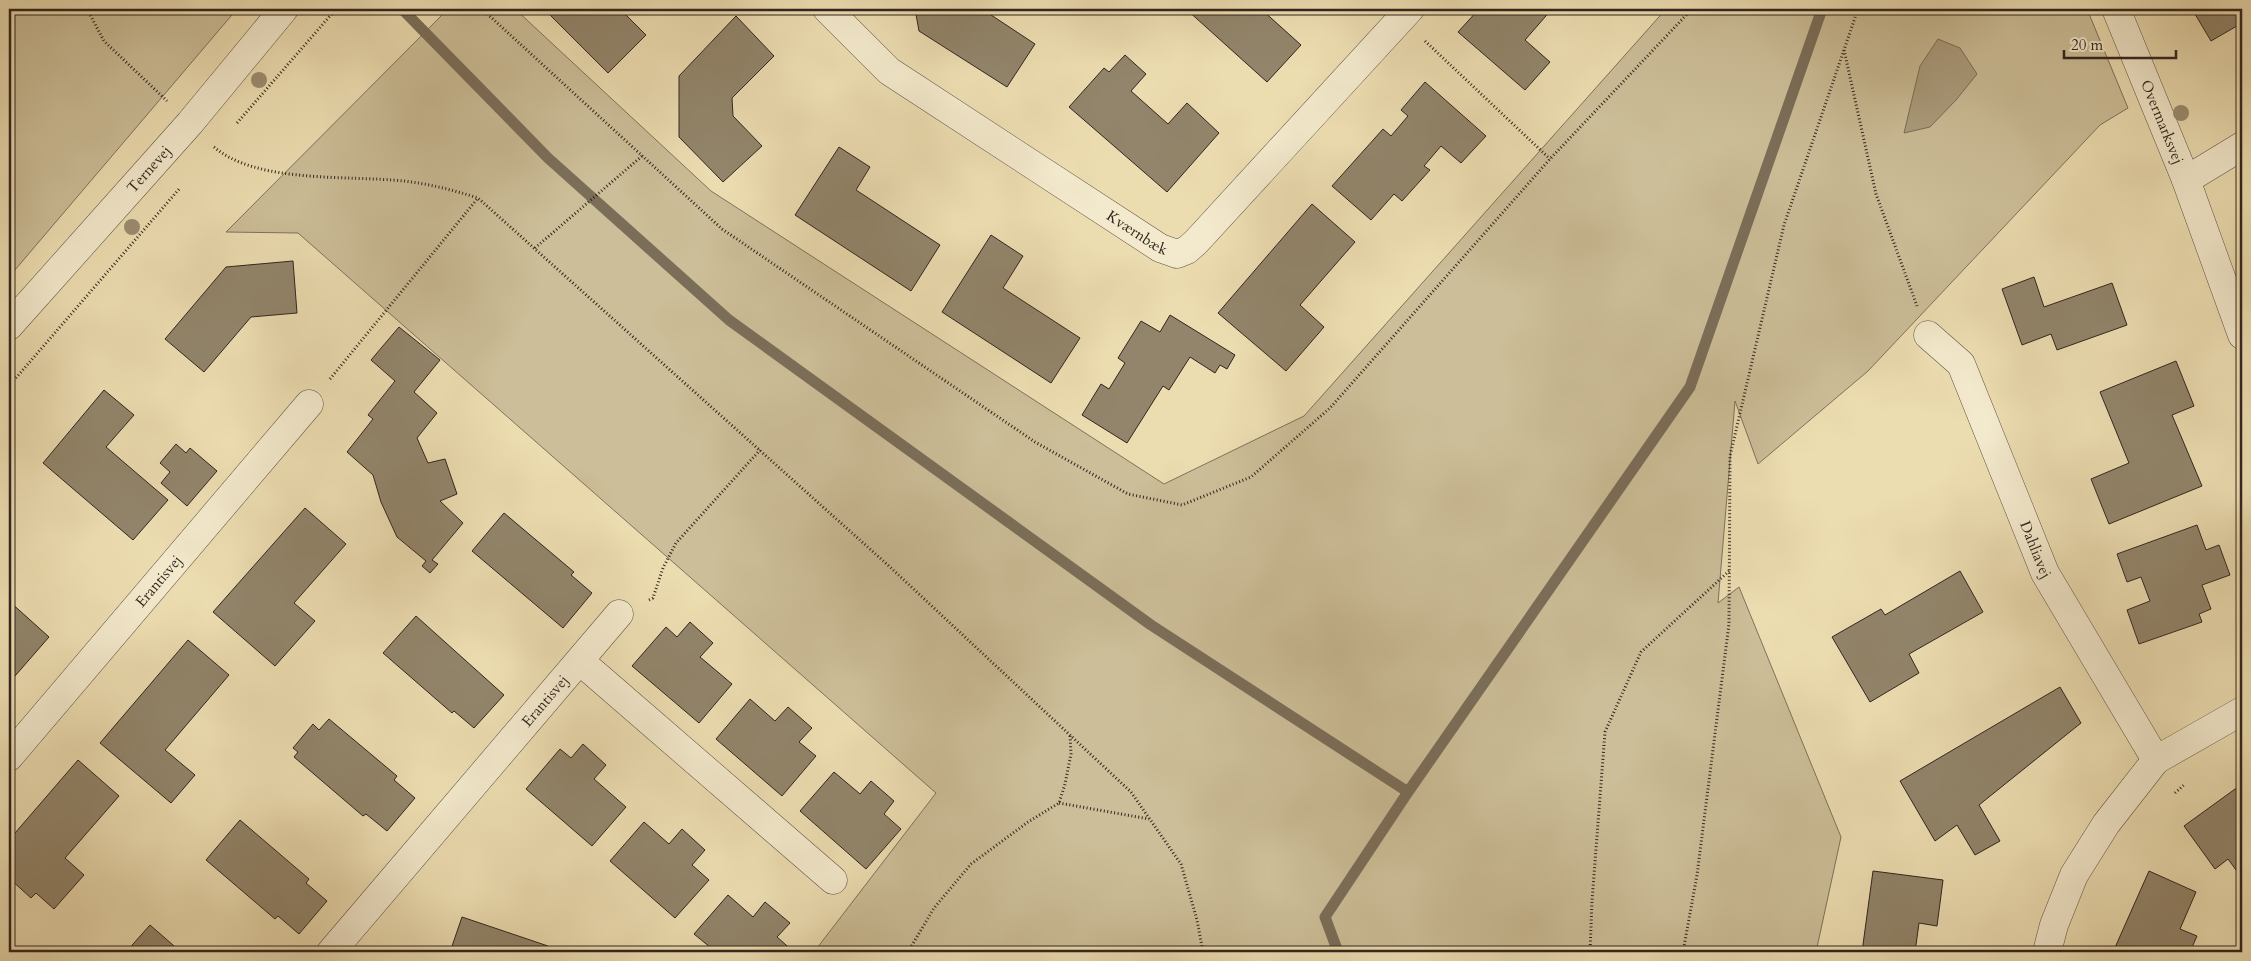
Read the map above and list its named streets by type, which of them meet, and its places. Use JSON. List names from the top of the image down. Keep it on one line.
{"streets":{"street":["Overmarksvej","Ternevej","Kværnbæk","Dahliavej","Erantisvej"]},"scale_bar":"20 m"}
